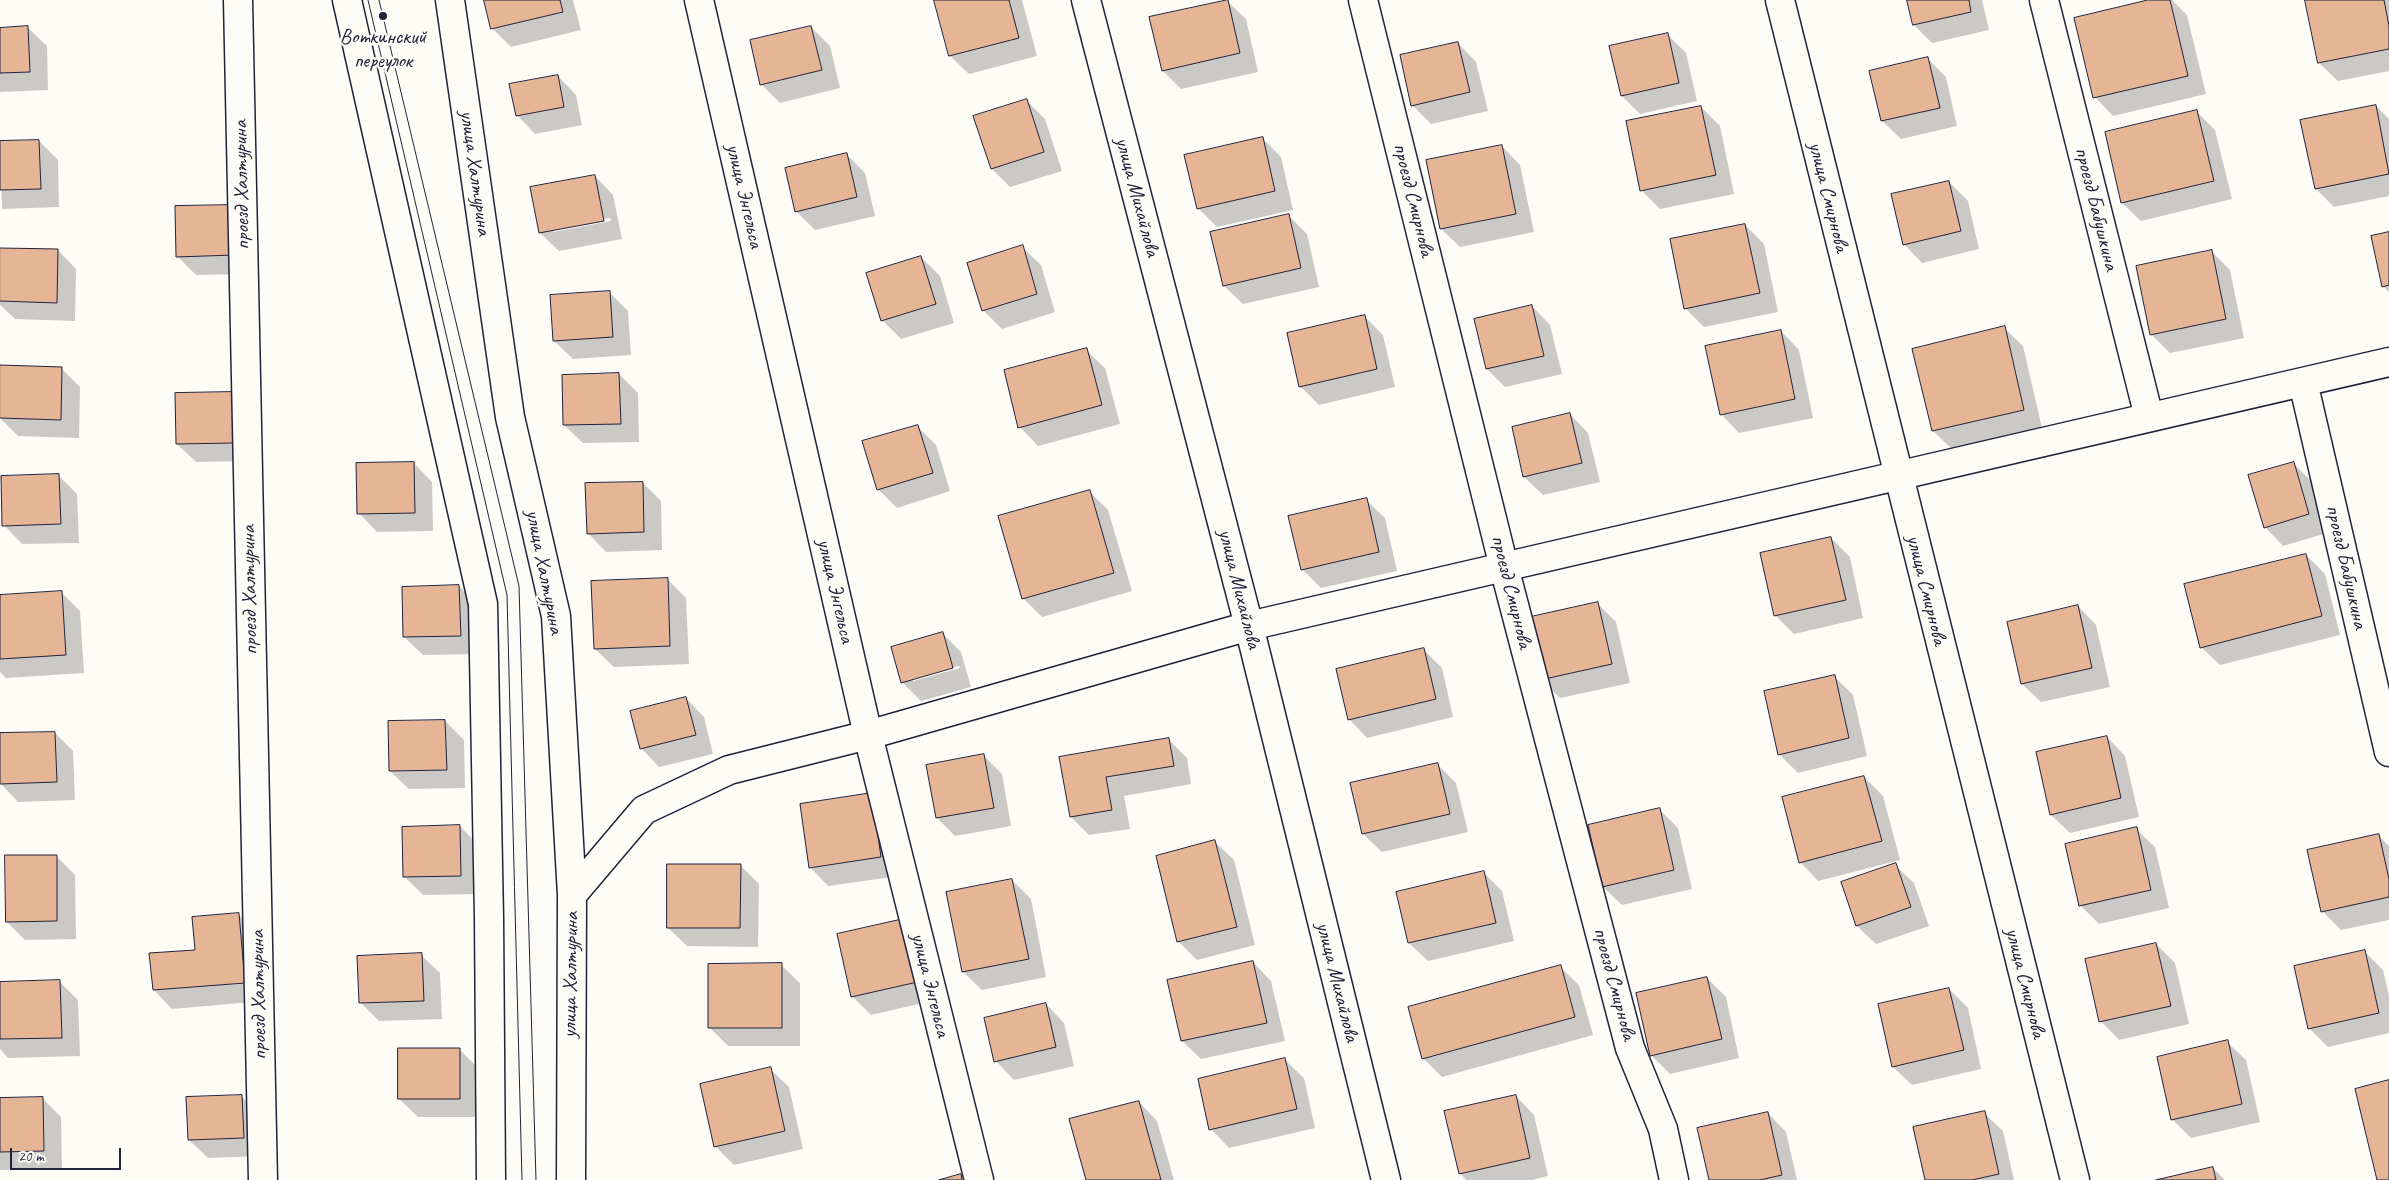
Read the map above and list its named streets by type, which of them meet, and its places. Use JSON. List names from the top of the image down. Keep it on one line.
{"streets":{"street":["улица Халтурина","проезд Халтурина","улица Энгельса","улица Михайлова","улица Смирнова","проезд Смирнова","проезд Бабушкина"]},"places":["Воткинский переулок"],"scale_bar":"20 m"}
